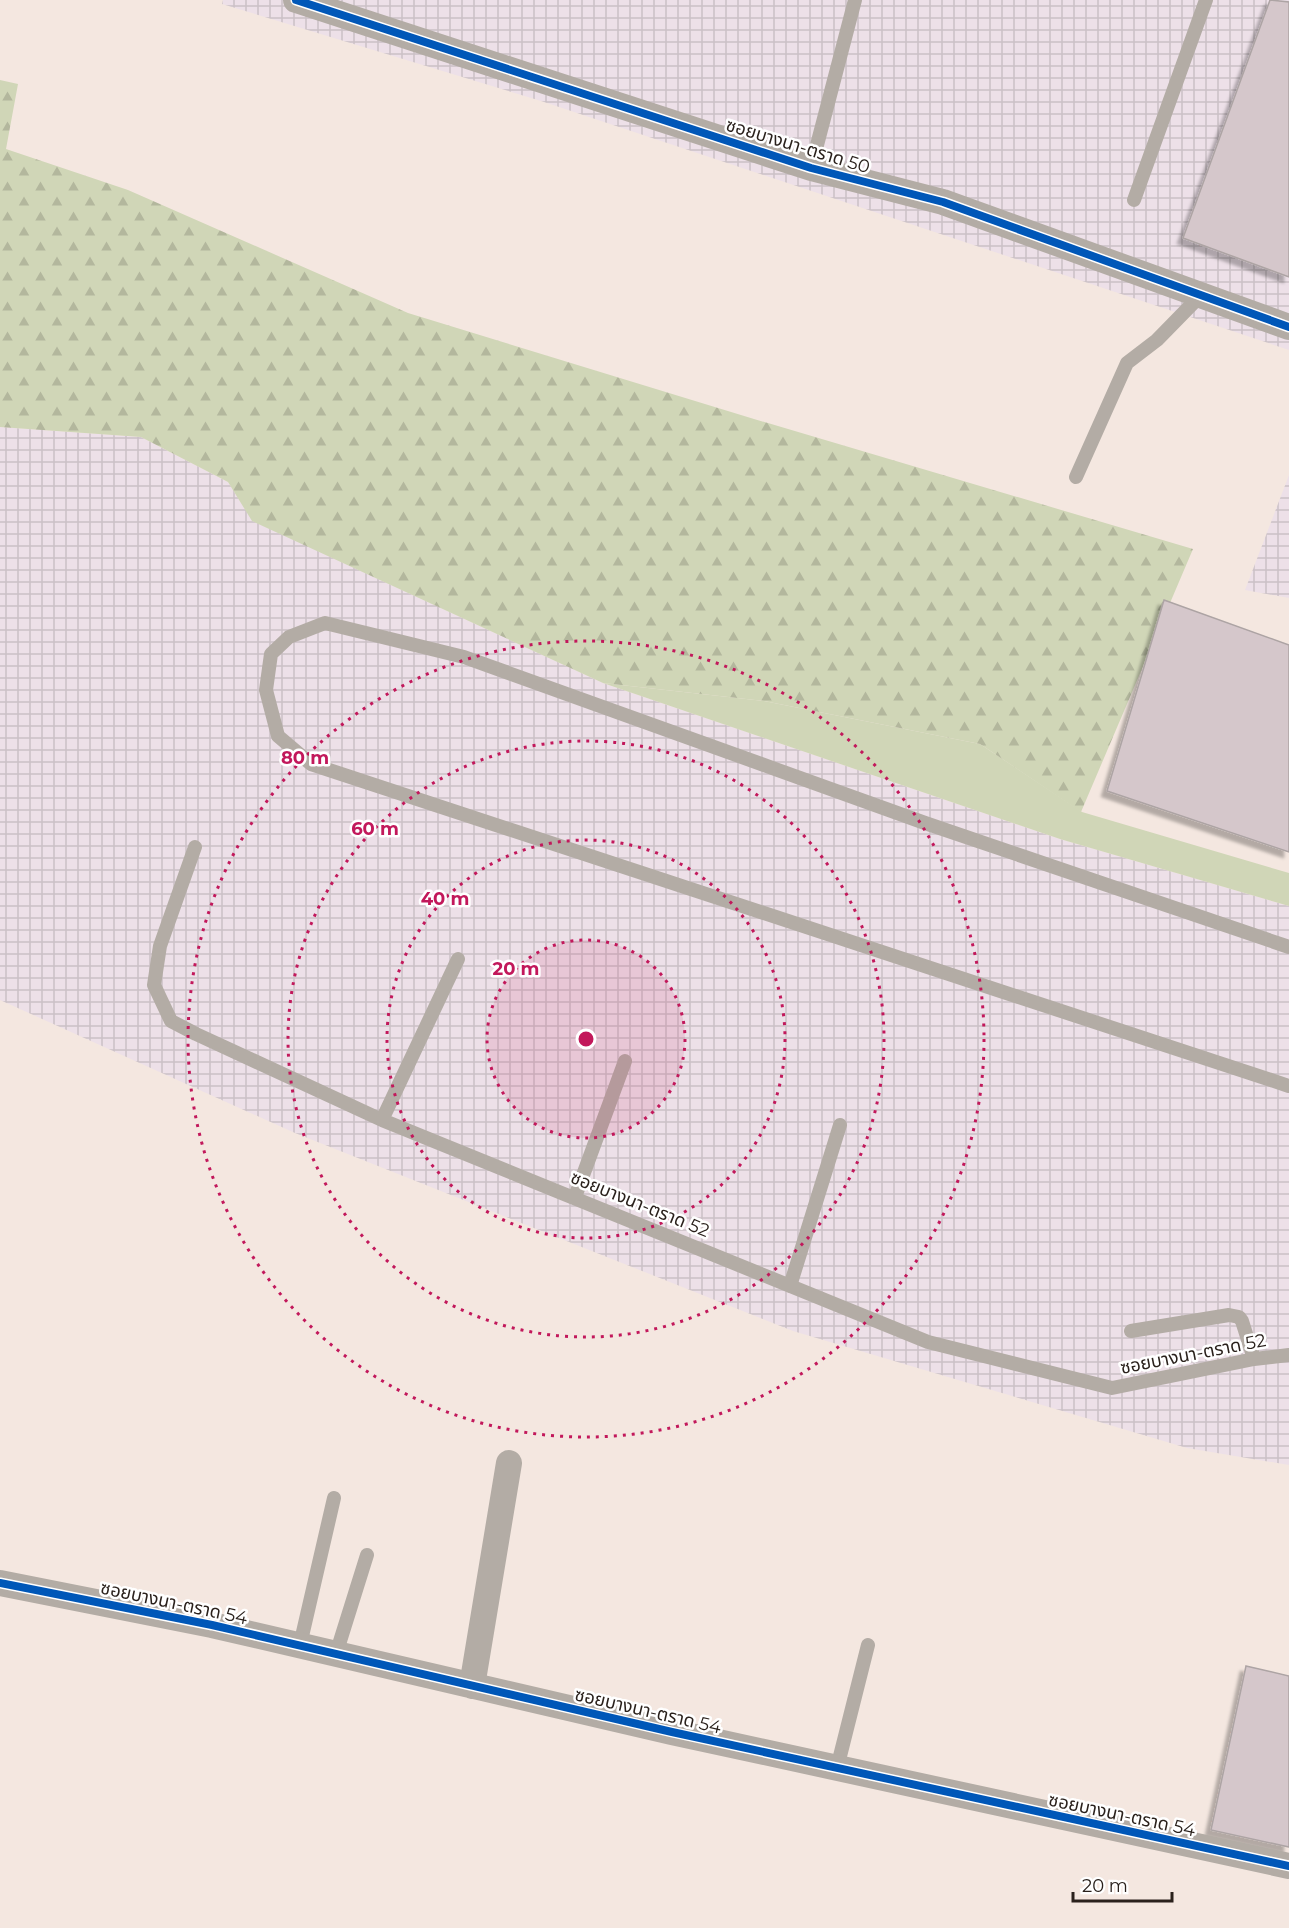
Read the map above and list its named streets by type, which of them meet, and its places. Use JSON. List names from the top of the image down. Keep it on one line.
{"streets":{"street":["ซอยบางนา-ตราด 50","ซอยบางนา-ตราด 54"],"lane":["ซอยบางนา-ตราด 52"]},"scale_bar":"20 m","rings":["80 m","60 m","40 m","20 m"]}
